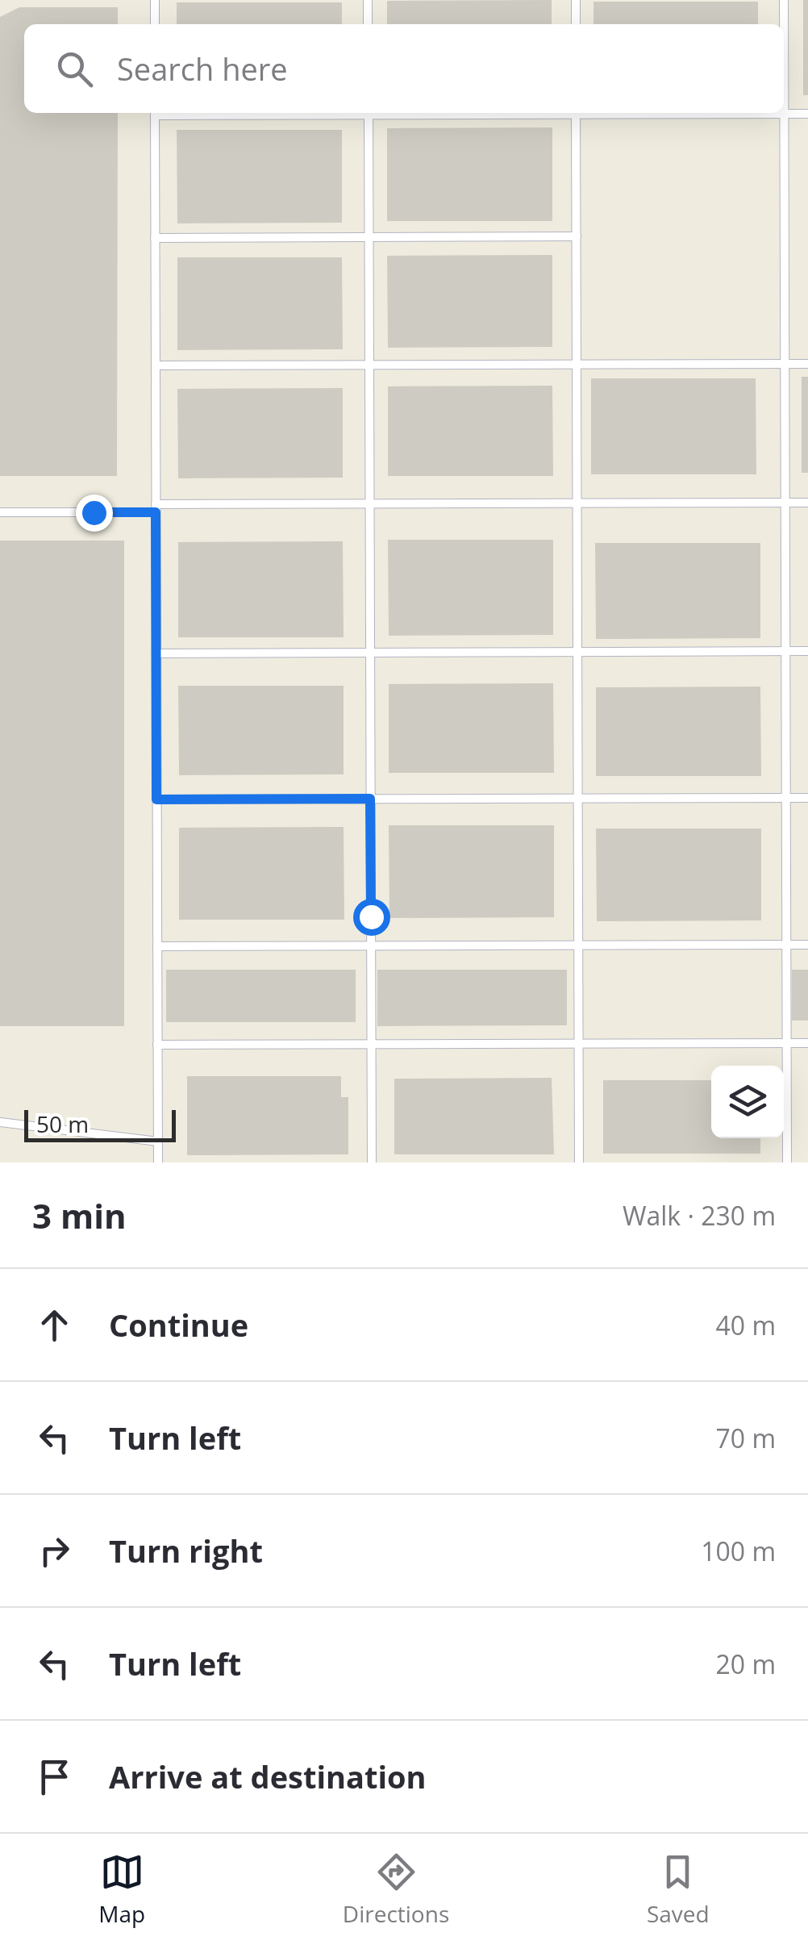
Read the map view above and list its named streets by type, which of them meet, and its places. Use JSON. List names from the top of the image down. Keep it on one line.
{"scale_bar":"50 m","page":{"search":"Search here","scale":"50 m","heading":["3 min","Walk · 230 m"],"list":[["Continue","40 m"],["Turn left","70 m"],["Turn right","100 m"],["Turn left","20 m"],"Arrive at destination"],"nav":["Map","Directions","Saved"]}}
